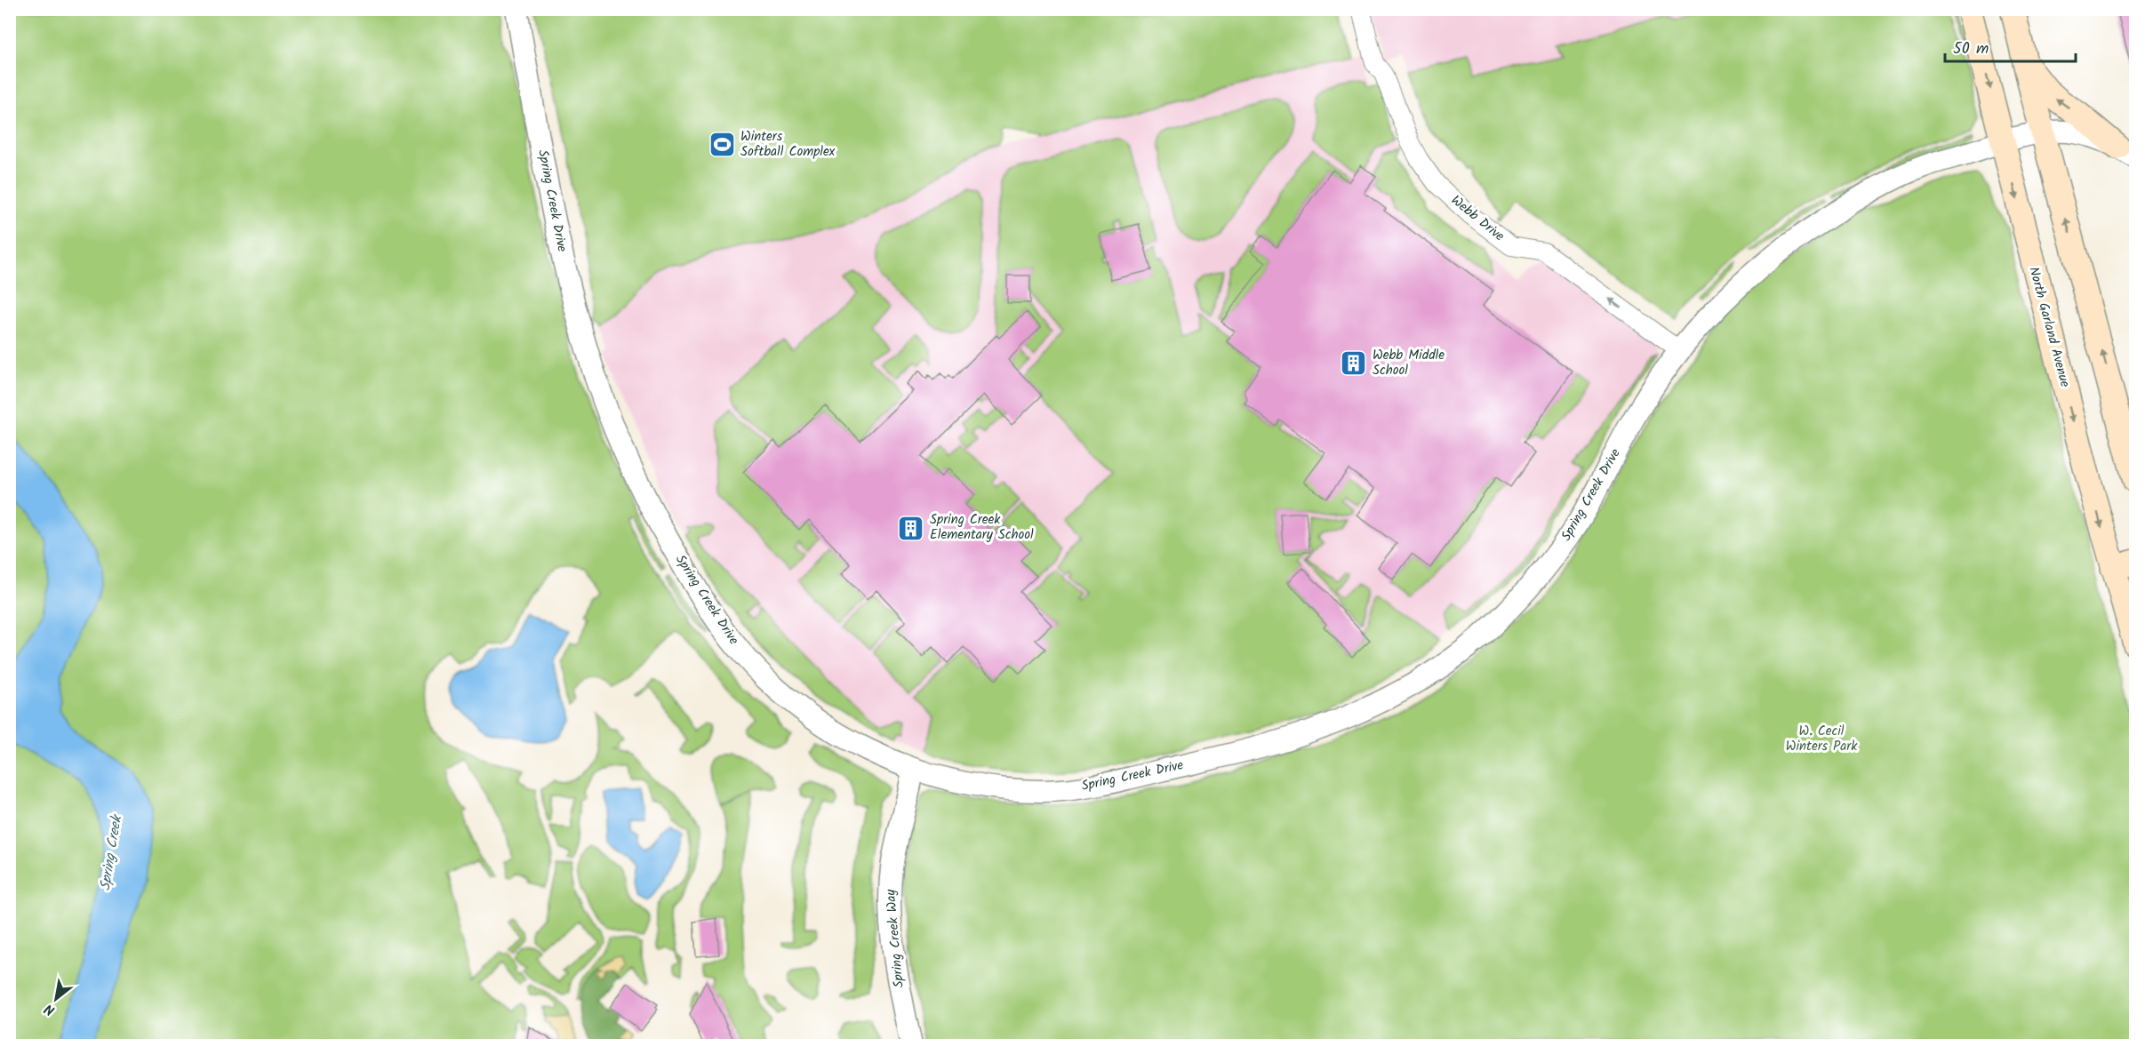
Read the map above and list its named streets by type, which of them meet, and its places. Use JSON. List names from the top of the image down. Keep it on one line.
{"streets":{"main road":["North Garland Avenue"],"street":["Spring Creek Drive","Webb Drive","Spring Creek Way"]},"crossings":[["Spring Creek Drive","Webb Drive"],["Spring Creek Drive","North Garland Avenue"],["Spring Creek Drive","Spring Creek Way"]],"one_way":["Webb Drive"],"water":["Spring Creek"],"parks":["W. Cecil Winters Park"],"places":{"sports":["Winters Softball Complex"],"building":["Webb Middle School","Spring Creek Elementary School"]},"scale_bar":"50 m","north":"bottom left"}
